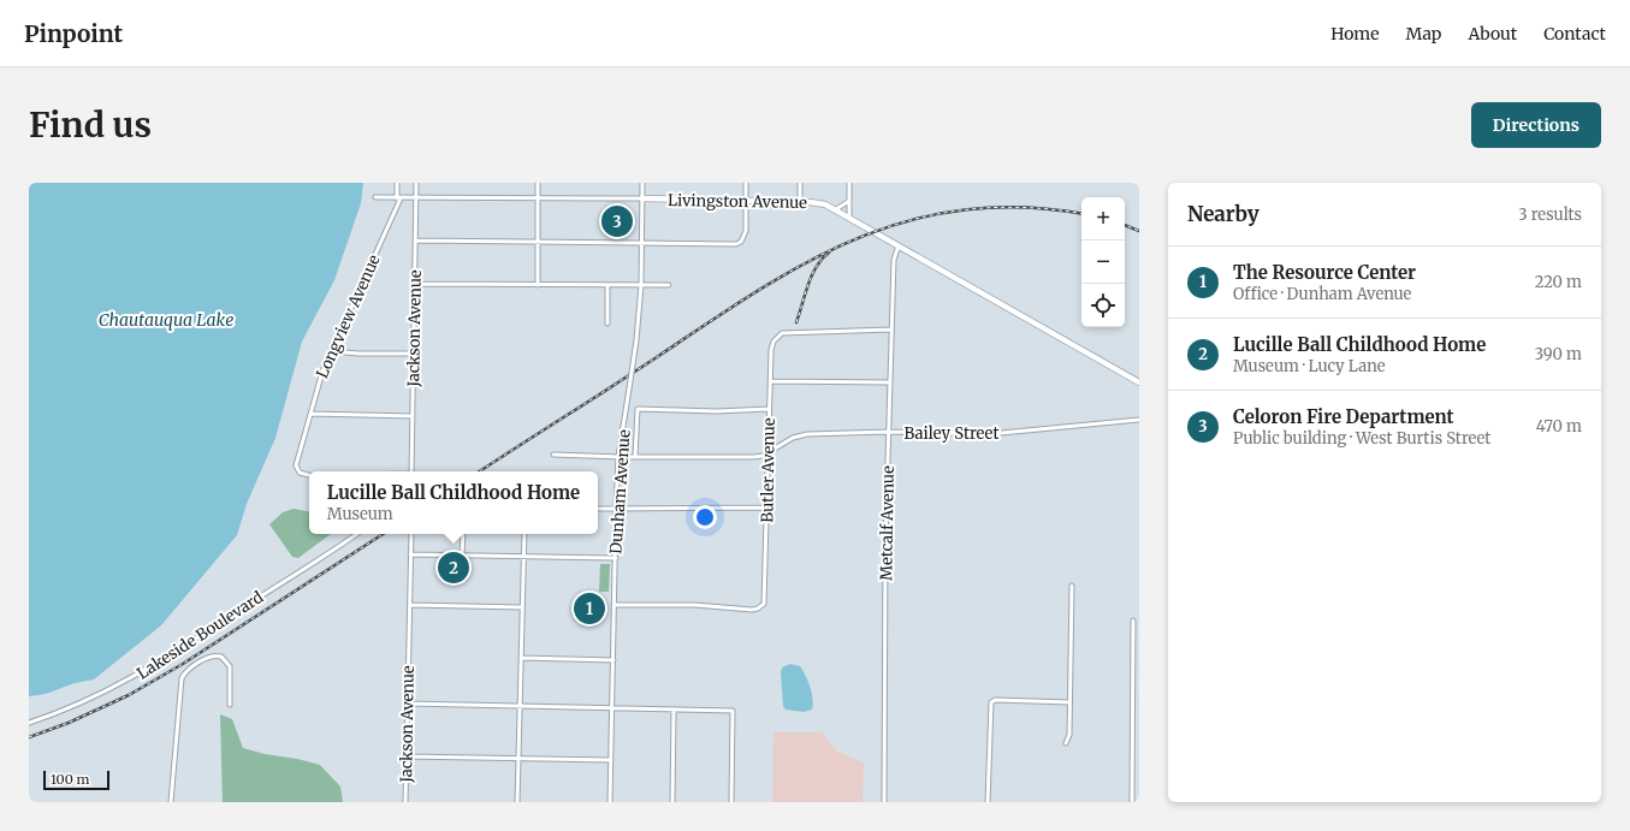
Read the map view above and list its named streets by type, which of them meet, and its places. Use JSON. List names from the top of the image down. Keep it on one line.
{"streets":{"street":["Livingston Avenue","Longview Avenue","Jackson Avenue","Bailey Street","Butler Avenue","Dunham Avenue","Metcalf Avenue","Lakeside Boulevard"]},"crossings":[["Livingston Avenue","Longview Avenue"],["Livingston Avenue","Jackson Avenue"],["Livingston Avenue","Dunham Avenue"],["Livingston Avenue","Metcalf Avenue"],["Bailey Street","Butler Avenue"],["Bailey Street","Dunham Avenue"],["Bailey Street","Metcalf Avenue"],["Butler Avenue","Dunham Avenue"],["Butler Avenue","Metcalf Avenue"]],"water":["Chautauqua Lake"],"scale_bar":"100 m","page":{"header":"Pinpoint","nav":["Home","Map","About","Contact"],"buttons":"Directions","title":"Find us","heading":["Nearby","3 results"],"map_buttons":["+","−"],"pins":["3","2","1"],"list":[{"mark":"1","name":"The Resource Center","note":"Office · Dunham Avenue","value":"220 m"},{"mark":"2","name":"Lucille Ball Childhood Home","note":"Museum · Lucy Lane","value":"390 m"},{"mark":"3","name":"Celoron Fire Department","note":"Public building · West Burtis Street","value":"470 m"}],"popup":["Lucille Ball Childhood Home","Museum"],"scale":"100 m"}}
